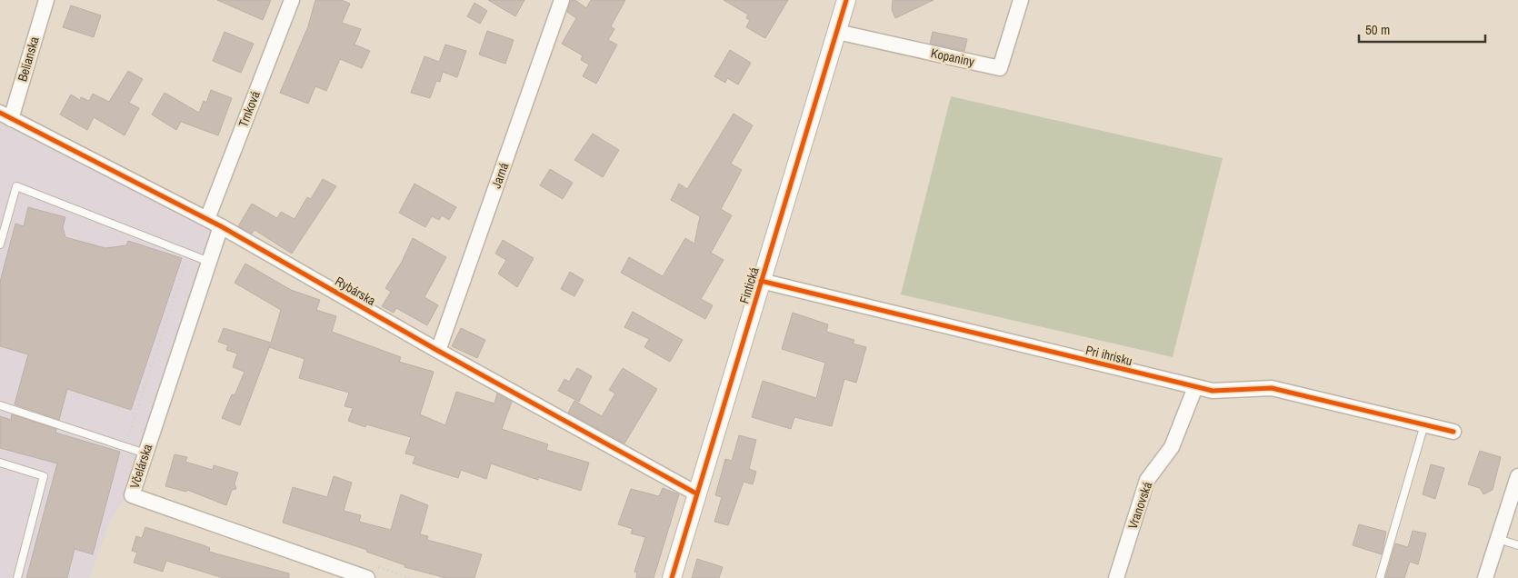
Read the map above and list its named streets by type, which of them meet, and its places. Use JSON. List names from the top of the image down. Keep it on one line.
{"streets":{"street":["Kopaniny","Belianska","Trnková","Jarná","Fintická","Rybárska","Pri ihrisku","Včelárska","Vranovská"]},"crossings":[["Kopaniny","Fintická"],["Belianska","Rybárska"],["Trnková","Rybárska"],["Jarná","Rybárska"],["Fintická","Rybárska"],["Fintická","Pri ihrisku"],["Rybárska","Včelárska"],["Pri ihrisku","Vranovská"]],"scale_bar":"50 m"}
